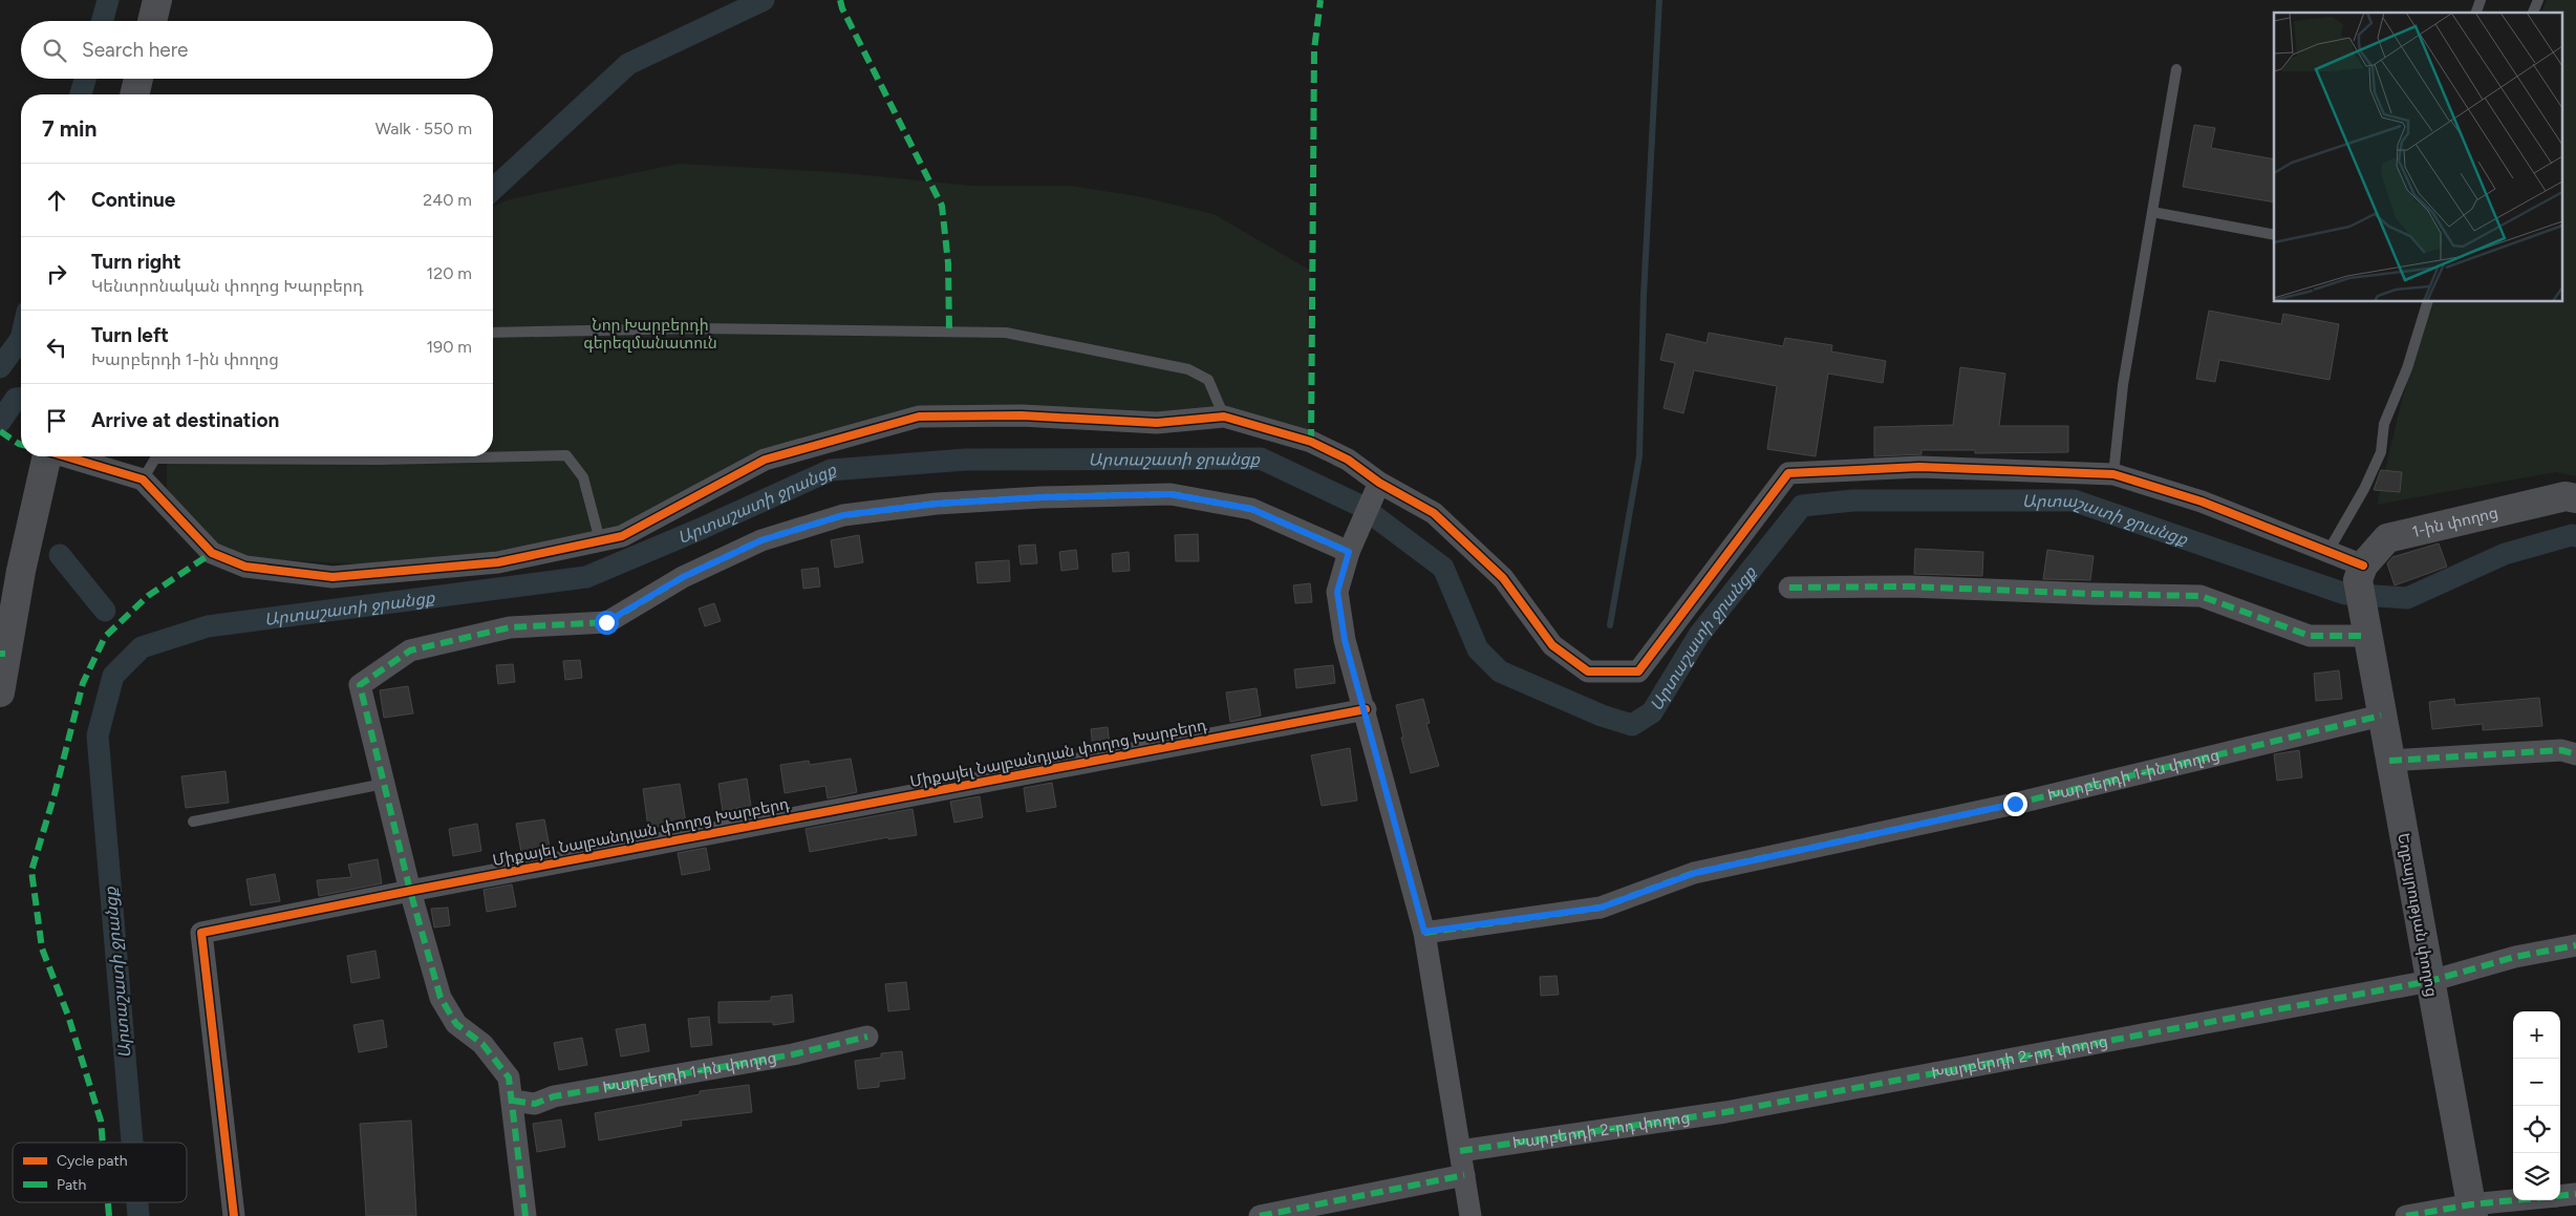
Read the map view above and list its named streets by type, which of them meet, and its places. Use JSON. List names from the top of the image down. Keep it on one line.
{"streets":{"street":["1-ին փողոց","Միքայել Նալբանդյան փողոց Խարբերդ","Խարբերդի 1-ին փողոց","Եղբայրության փողոց","Խարբերդի 2-րդ փողոց"]},"crossings":[["1-ին փողոց","Եղբայրության փողոց"],["Խարբերդի 1-ին փողոց","Եղբայրության փողոց"],["Եղբայրության փողոց","Խարբերդի 2-րդ փողոց"]],"water":["Արտաշատի ջրանցք"],"parks":["Նոր Խարբերդի գերեզմանատուն"],"legend":["Cycle path","Path"],"page":{"search":"Search here","heading":["7 min","Walk · 550 m"],"list":[["Continue","240 m"],["Turn right","Կենտրոնական փողոց Խարբերդ","120 m"],["Turn left","Խարբերդի 1-ին փողոց","190 m"],"Arrive at destination"],"map_buttons":["+","−"]}}
